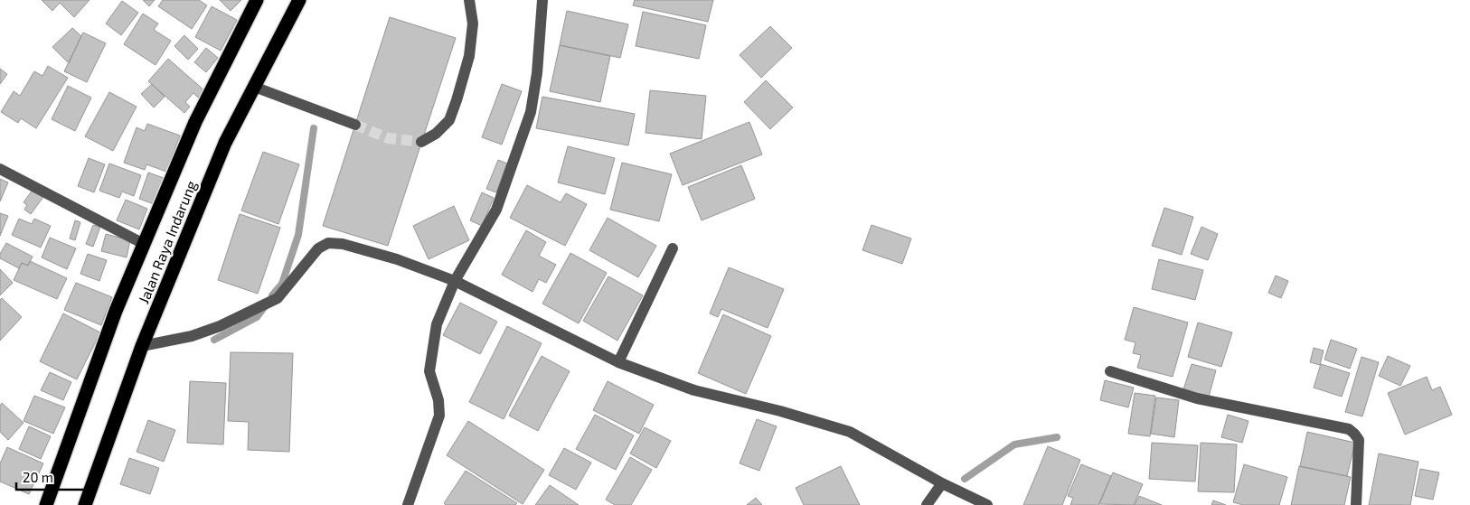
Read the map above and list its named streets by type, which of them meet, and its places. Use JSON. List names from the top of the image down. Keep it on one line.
{"streets":{"highway":["Jalan Raya Indarung"]},"scale_bar":"20 m"}
